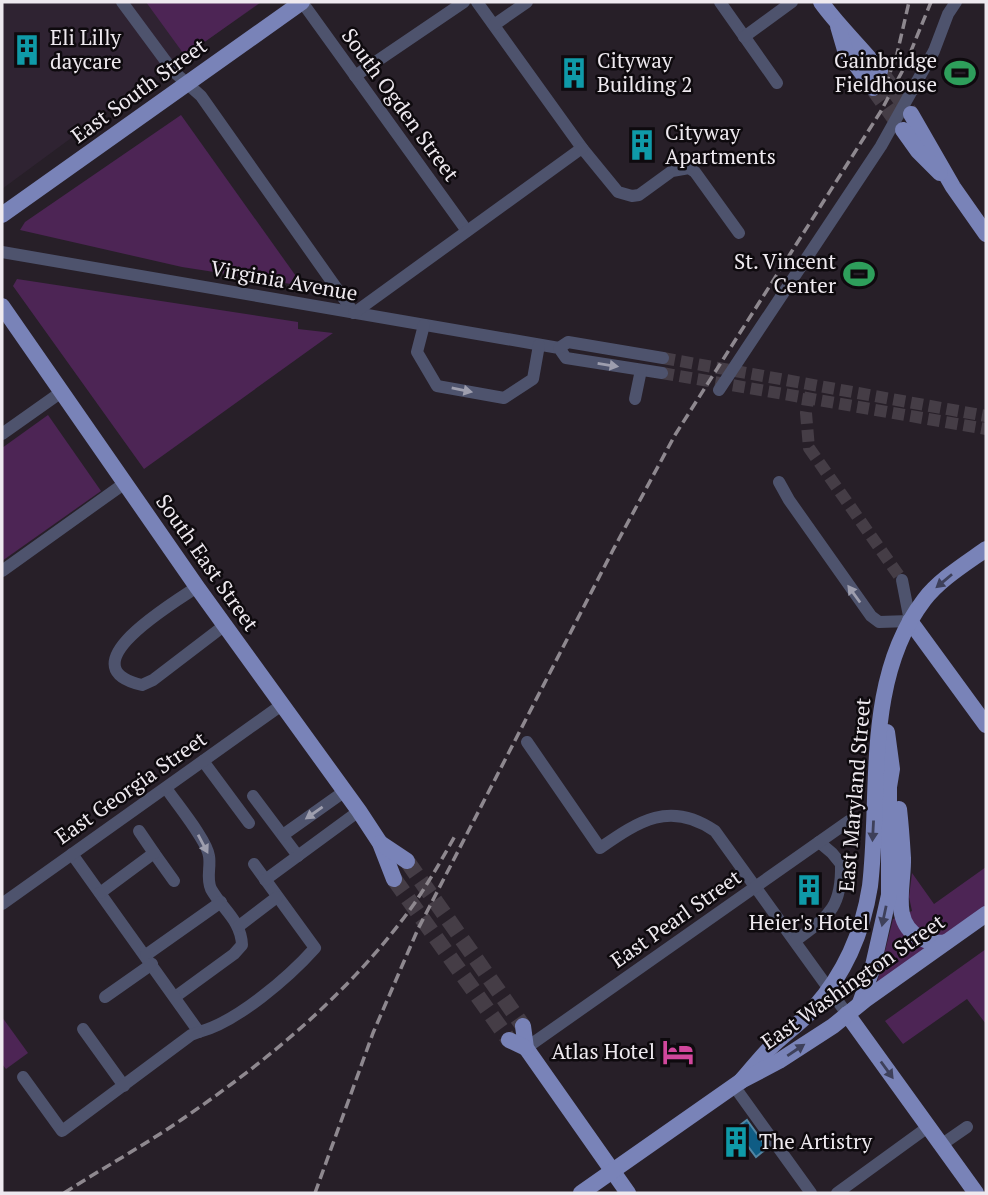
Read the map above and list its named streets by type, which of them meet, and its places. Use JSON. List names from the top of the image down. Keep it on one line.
{"streets":{"main road":["East South Street","South East Street","East Maryland Street","East Washington Street"],"street":["South Ogden Street","Virginia Avenue","East Georgia Street","East Pearl Street"]},"crossings":[["East South Street","South Ogden Street"],["South East Street","East Georgia Street"],["East Maryland Street","East Washington Street"]],"places":{"building":["Eli Lilly daycare","Cityway Building 2","Cityway Apartments","Heier's Hotel","The Artistry"],"sports":["Gainbridge Fieldhouse","St. Vincent Center"],"hotel":["Atlas Hotel"]}}
